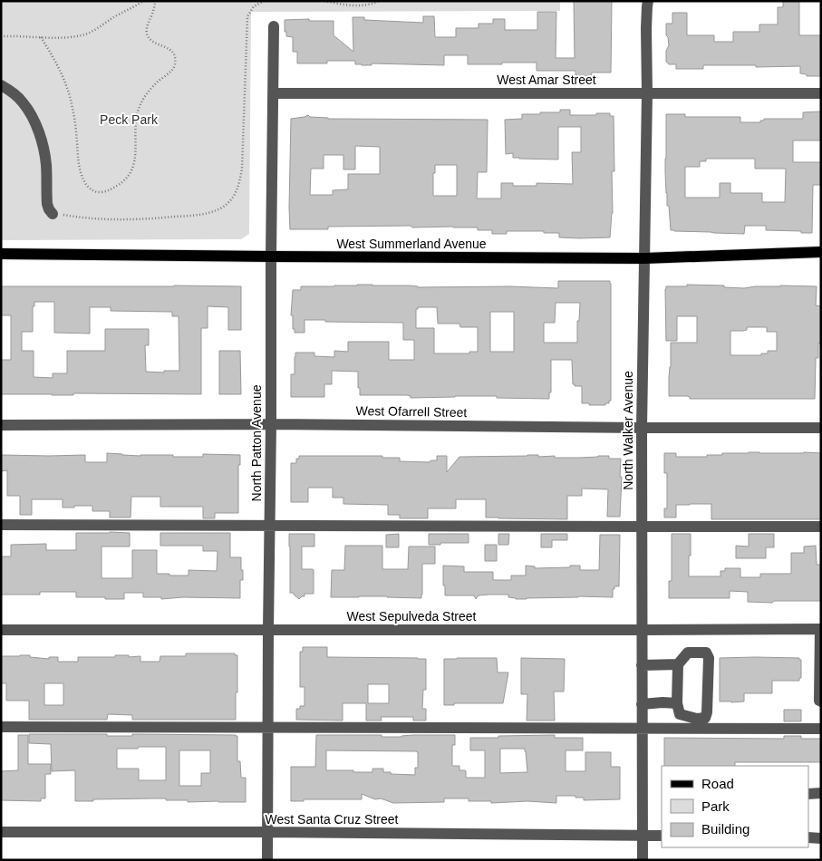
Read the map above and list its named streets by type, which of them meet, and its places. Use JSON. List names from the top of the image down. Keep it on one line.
{"streets":{"main road":["West Summerland Avenue"],"street":["West Amar Street","West Ofarrell Street","North Walker Avenue","North Patton Avenue","West Sepulveda Street","West Santa Cruz Street"]},"crossings":[["West Amar Street","North Walker Avenue"],["West Amar Street","North Patton Avenue"],["West Summerland Avenue","North Walker Avenue"],["West Summerland Avenue","North Patton Avenue"],["West Ofarrell Street","North Walker Avenue"],["West Ofarrell Street","North Patton Avenue"],["North Walker Avenue","West Sepulveda Street"],["North Walker Avenue","West Santa Cruz Street"],["North Patton Avenue","West Sepulveda Street"],["North Patton Avenue","West Santa Cruz Street"]],"parks":["Peck Park"],"legend":["Road","Park","Building"]}
